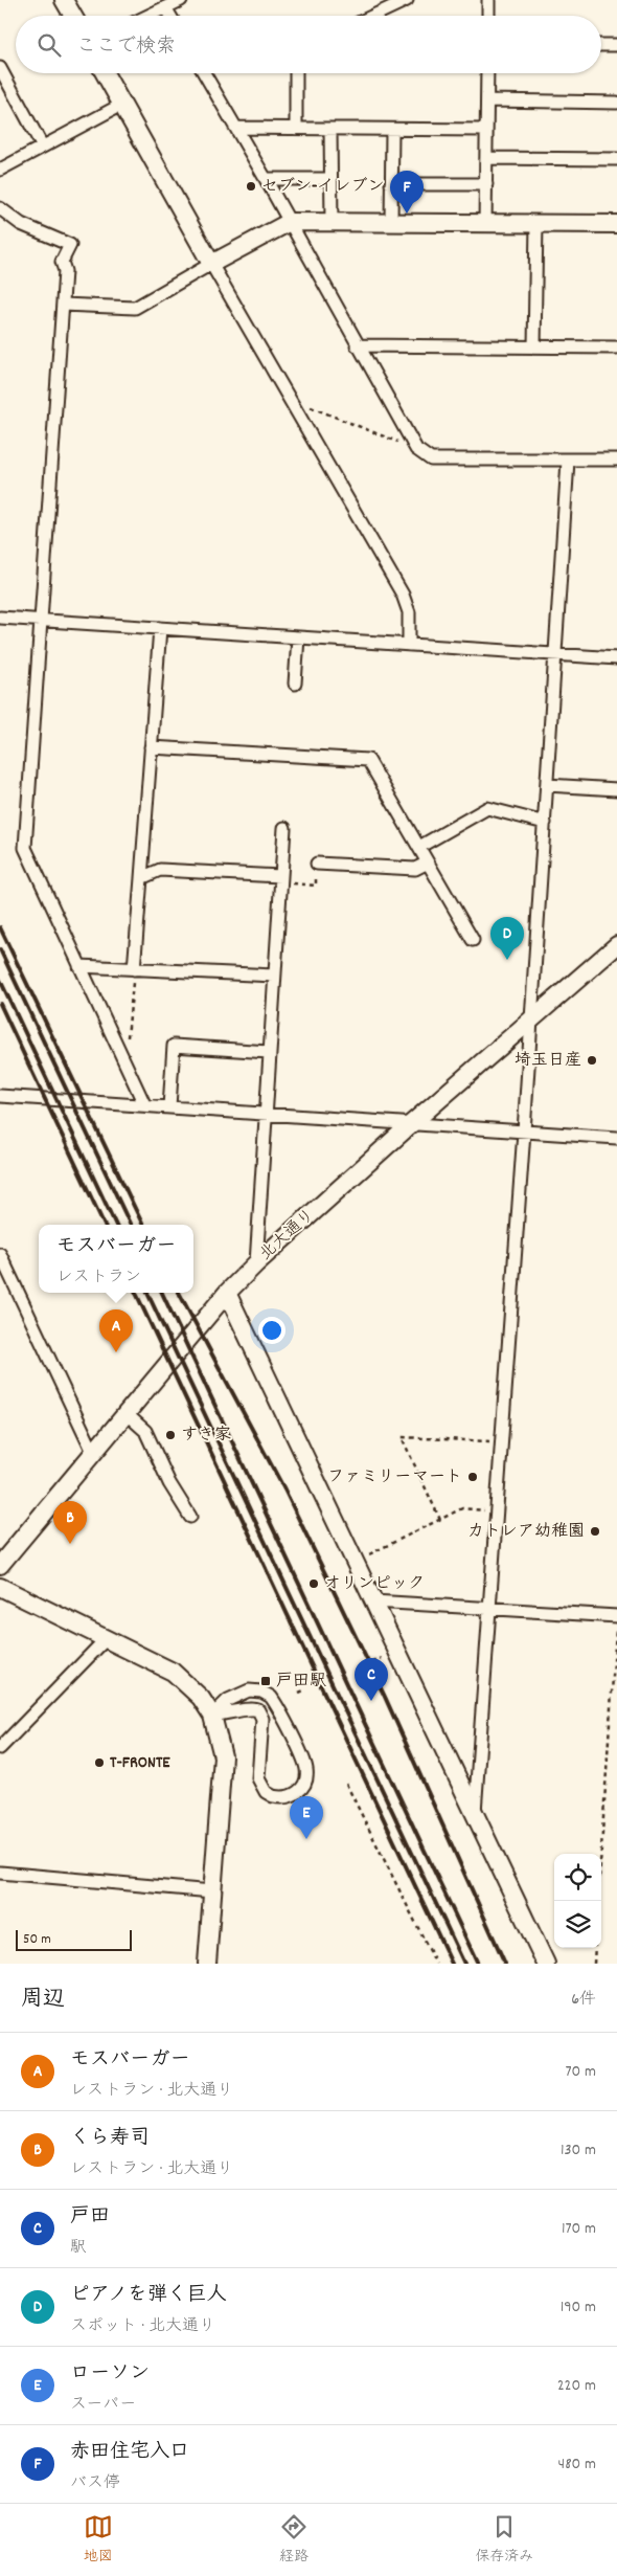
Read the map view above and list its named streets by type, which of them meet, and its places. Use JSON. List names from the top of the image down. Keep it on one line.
{"streets":{"street":["北大通り"]},"places":{"other":["セブン-イレブン","埼玉日産","すき家","ファミリーマート","カトレア幼稚園","オリンピック","T-FRONTE"],"transit":["戸田駅"]},"scale_bar":"50 m","page":{"search":"ここで検索","pins":["F","D","A","B","C","E"],"popup":["モスバーガー","レストラン"],"scale":"50 m","heading":["周辺","6件"],"list":[{"mark":"A","name":"モスバーガー","note":"レストラン · 北大通り","value":"70 m"},{"mark":"B","name":"くら寿司","note":"レストラン · 北大通り","value":"130 m"},{"mark":"C","name":"戸田","note":"駅","value":"170 m"},{"mark":"D","name":"ピアノを弾く巨人","note":"スポット · 北大通り","value":"190 m"},{"mark":"E","name":"ローソン","note":"スーパー","value":"220 m"},{"mark":"F","name":"赤田住宅入口","note":"バス停","value":"480 m"}],"nav":["地図","経路","保存済み"]}}
